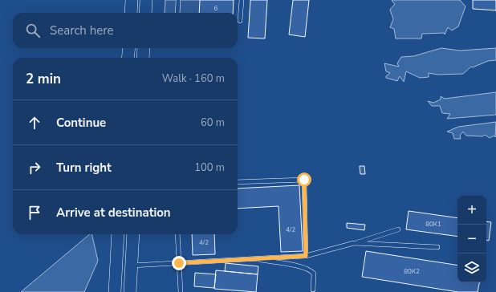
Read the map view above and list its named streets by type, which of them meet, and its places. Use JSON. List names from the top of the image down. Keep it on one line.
{"house_numbers":["6","80К1","4/2","4/2","80К2"],"page":{"search":"Search here","heading":["2 min","Walk · 160 m"],"list":[["Continue","60 m"],["Turn right","100 m"],"Arrive at destination"],"map_buttons":["+","−"]}}
